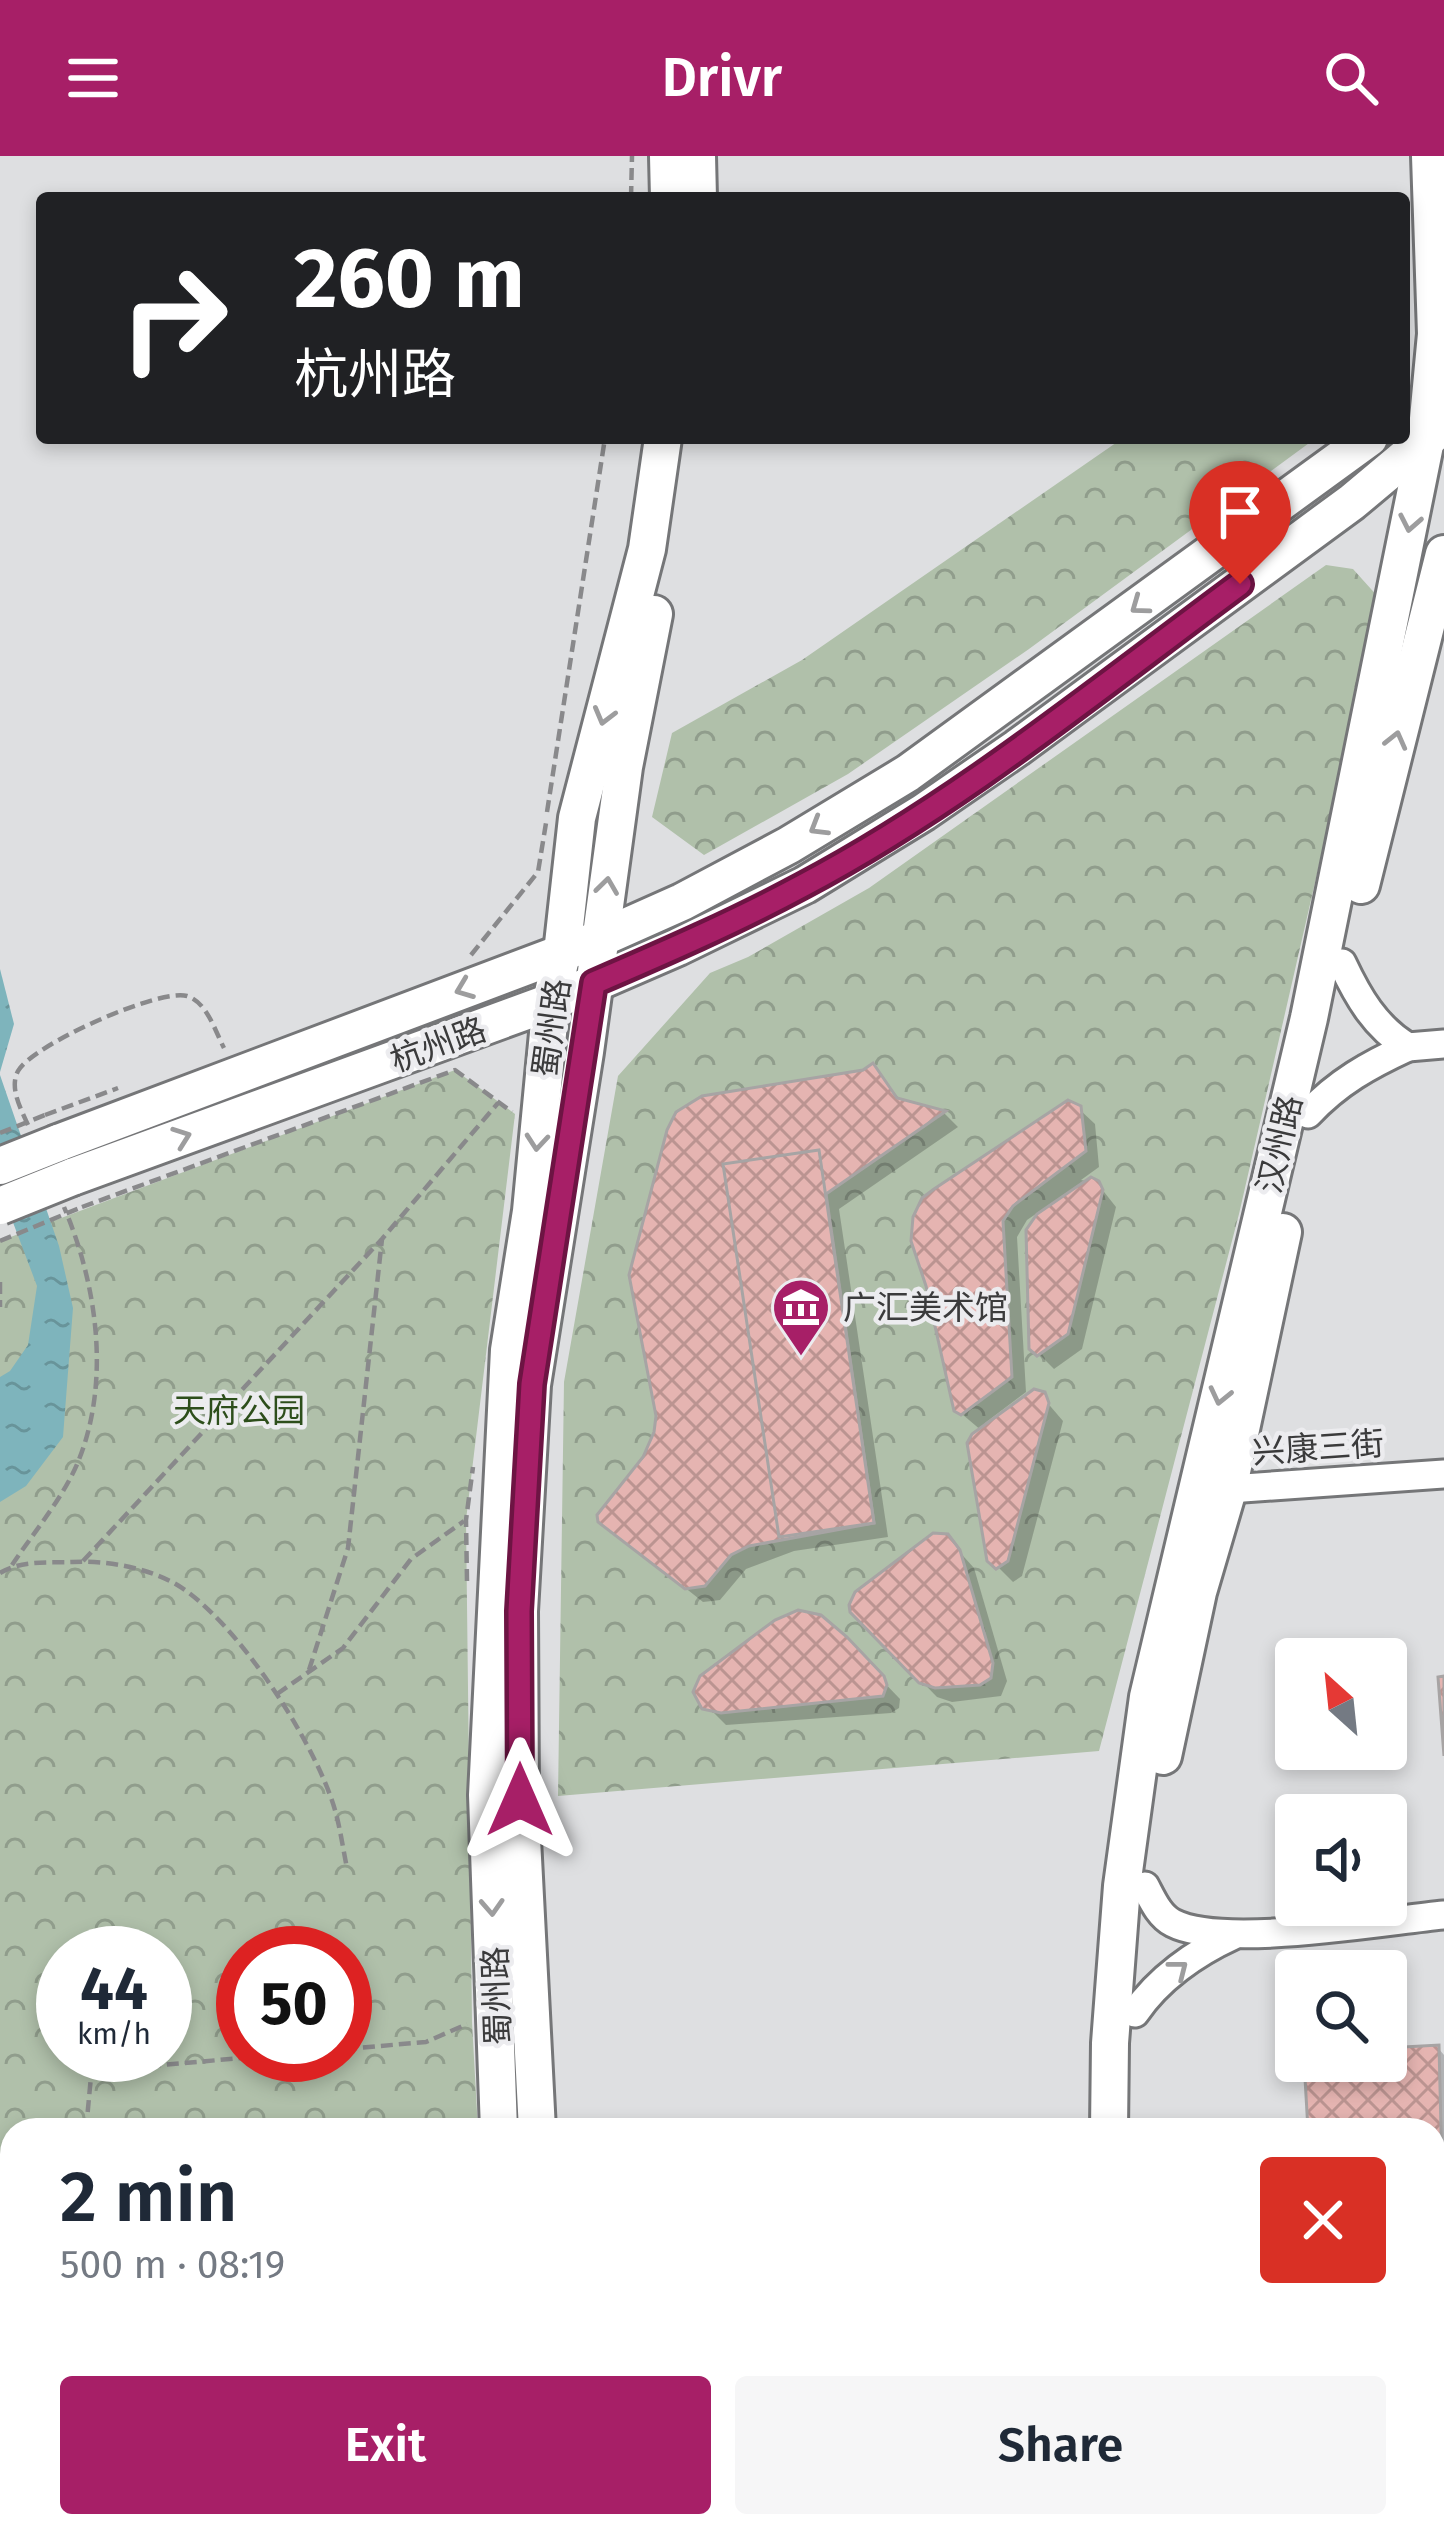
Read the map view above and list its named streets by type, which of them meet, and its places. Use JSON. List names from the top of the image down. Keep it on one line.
{"streets":{"main road":["蜀州路","杭州路","汉州路"],"street":["兴康三街"]},"crossings":[["蜀州路","杭州路"],["杭州路","汉州路"],["汉州路","兴康三街"]],"parks":["天府公园"],"places":{"museum":["广汇美术馆"]},"north":"top left","page":{"header":"Drivr","turn":["260 m","杭州路"],"speed":"44 km/h","limit":"50","heading":["2 min","500 m · 08:19"],"buttons":["Exit","Share"]}}
